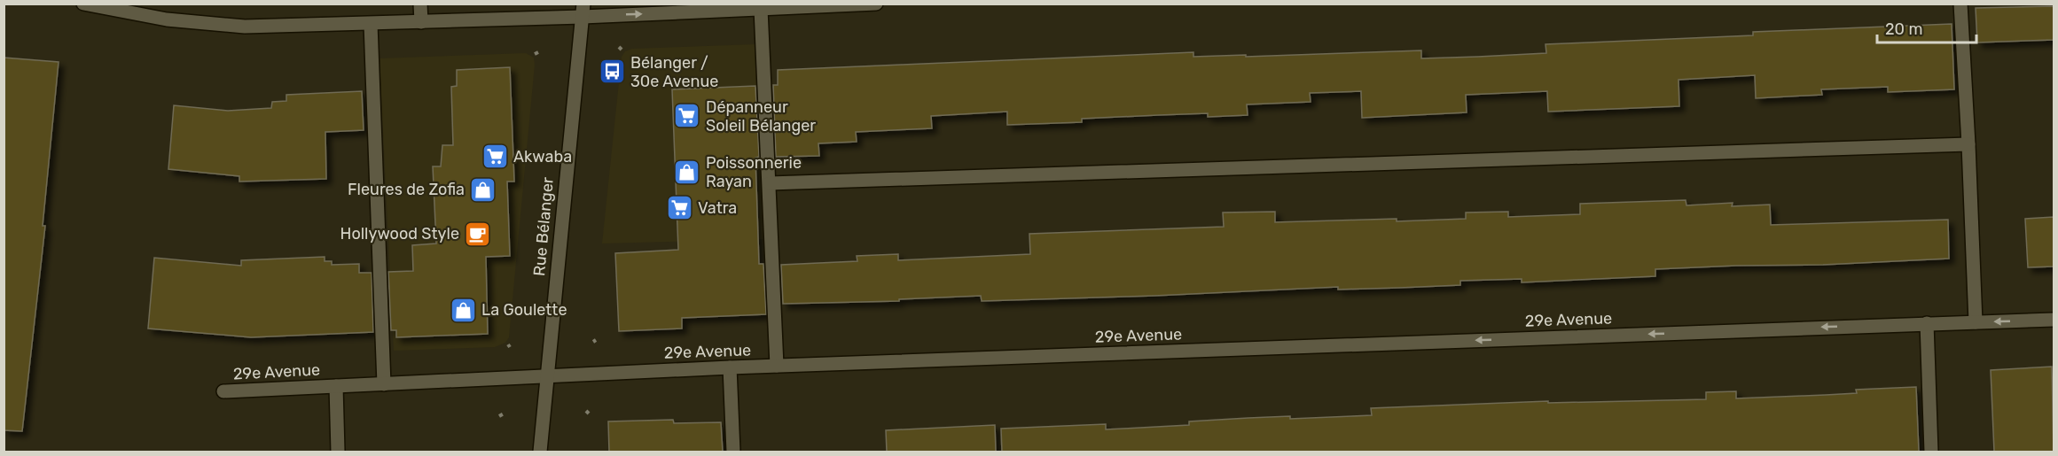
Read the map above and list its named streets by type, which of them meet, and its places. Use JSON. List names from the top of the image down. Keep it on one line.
{"streets":{"street":["Rue Bélanger","29e Avenue"]},"crossings":[["Rue Bélanger","29e Avenue"]],"one_way":["29e Avenue"],"places":{"bus stop":["Bélanger / 30e Avenue"],"supermarket":["Dépanneur Soleil Bélanger","Akwaba","Vatra"],"shop":["Poissonnerie Rayan","Fleures de Zofia","La Goulette"],"cafe":["Hollywood Style"]},"scale_bar":"20 m"}
